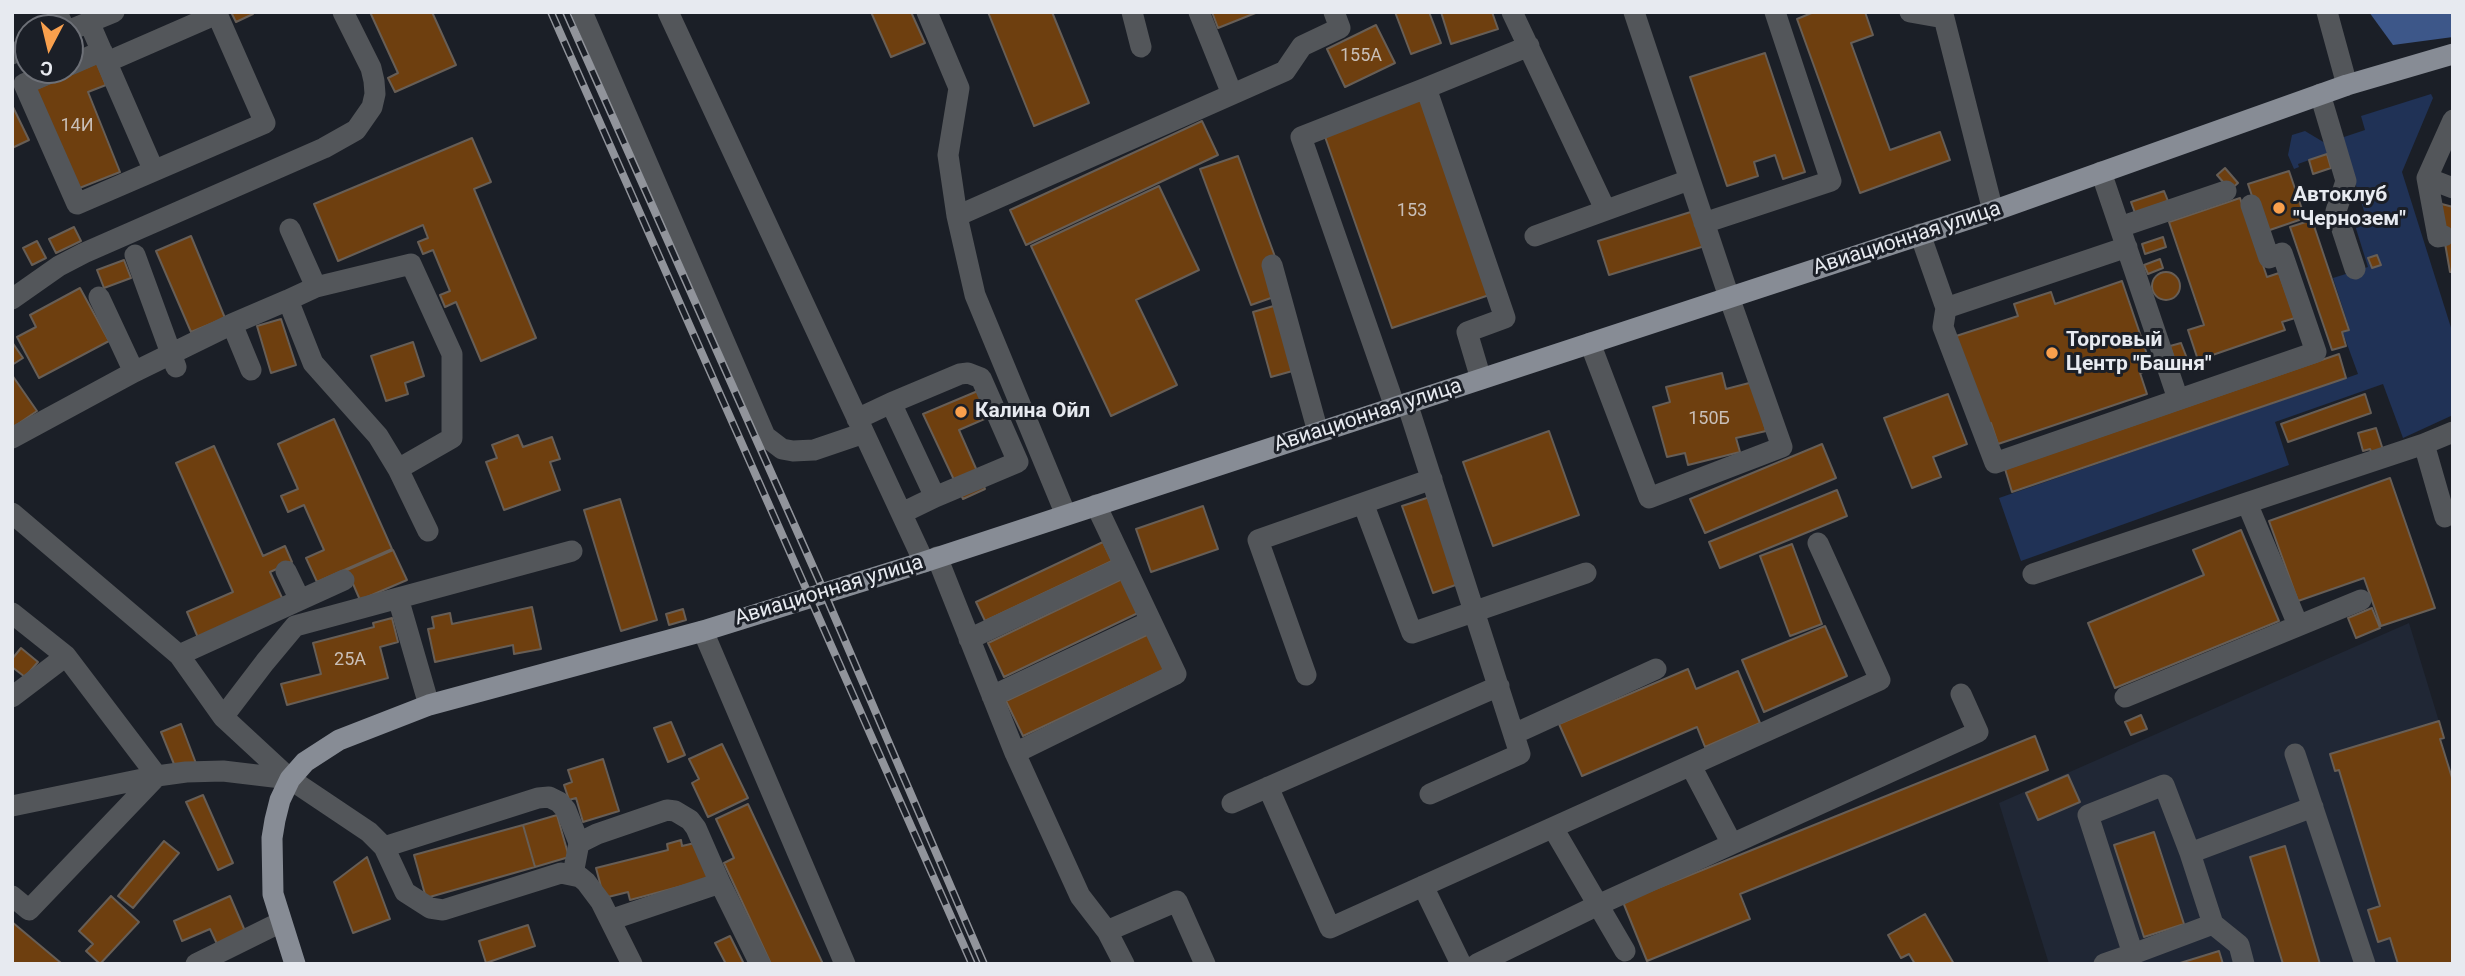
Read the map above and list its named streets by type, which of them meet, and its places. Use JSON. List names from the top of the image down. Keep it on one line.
{"streets":{"main road":["Авиационная улица"]},"places":["Автоклуб \"Чернозем\"","Торговый Центр \"Башня\"","Калина Ойл"],"house_numbers":["155А","14И","153","150Б","25А"],"north":"bottom"}
